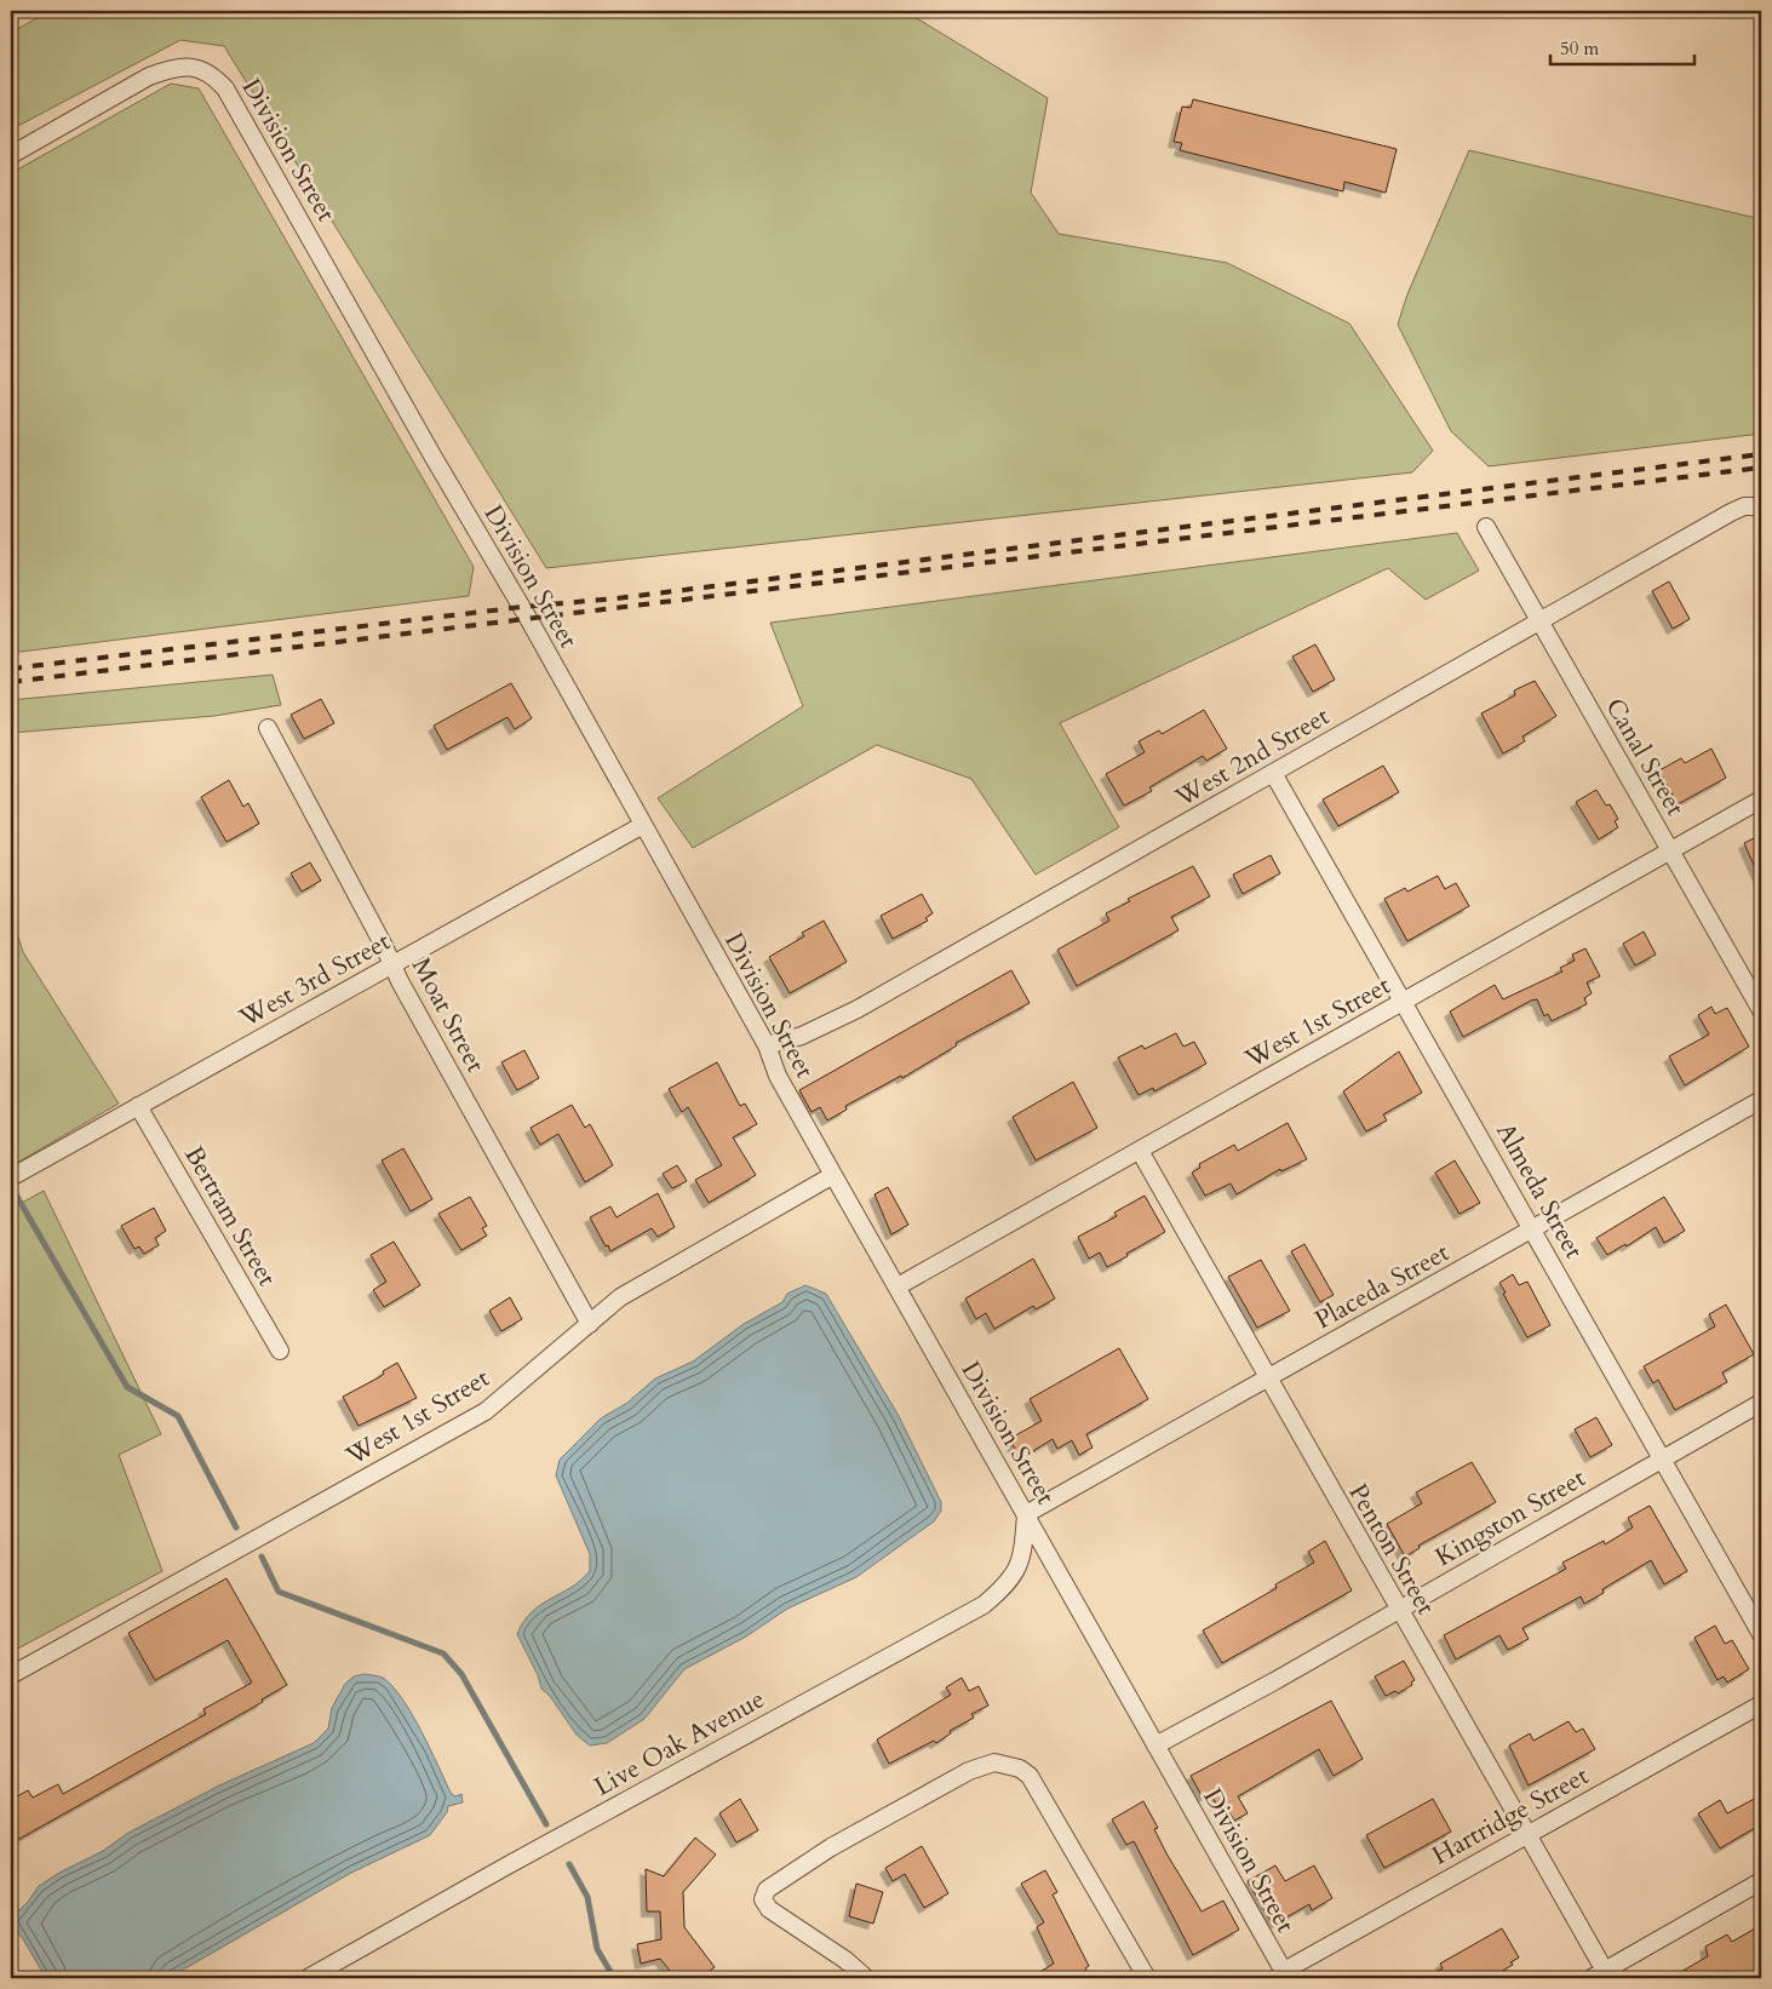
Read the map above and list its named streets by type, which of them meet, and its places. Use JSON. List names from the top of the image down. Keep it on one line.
{"streets":{"street":["Division Street","West 2nd Street","Canal Street","West 3rd Street","Moat Street","West 1st Street","Almeda Street","Bertram Street","Placeda Street","Kingston Street","Penton Street","Live Oak Avenue","Hartridge Street"]},"crossings":[["Division Street","West 2nd Street"],["Division Street","West 3rd Street"],["Division Street","West 1st Street"],["Division Street","Placeda Street"],["Division Street","Kingston Street"],["Division Street","Live Oak Avenue"],["Division Street","Hartridge Street"],["West 2nd Street","Canal Street"],["West 2nd Street","Almeda Street"],["Canal Street","West 1st Street"],["West 3rd Street","Moat Street"],["West 3rd Street","Bertram Street"],["Moat Street","West 1st Street"],["West 1st Street","Almeda Street"],["West 1st Street","Penton Street"],["Almeda Street","Placeda Street"],["Almeda Street","Kingston Street"],["Placeda Street","Penton Street"],["Placeda Street","Live Oak Avenue"],["Kingston Street","Penton Street"],["Penton Street","Hartridge Street"]],"scale_bar":"50 m"}
